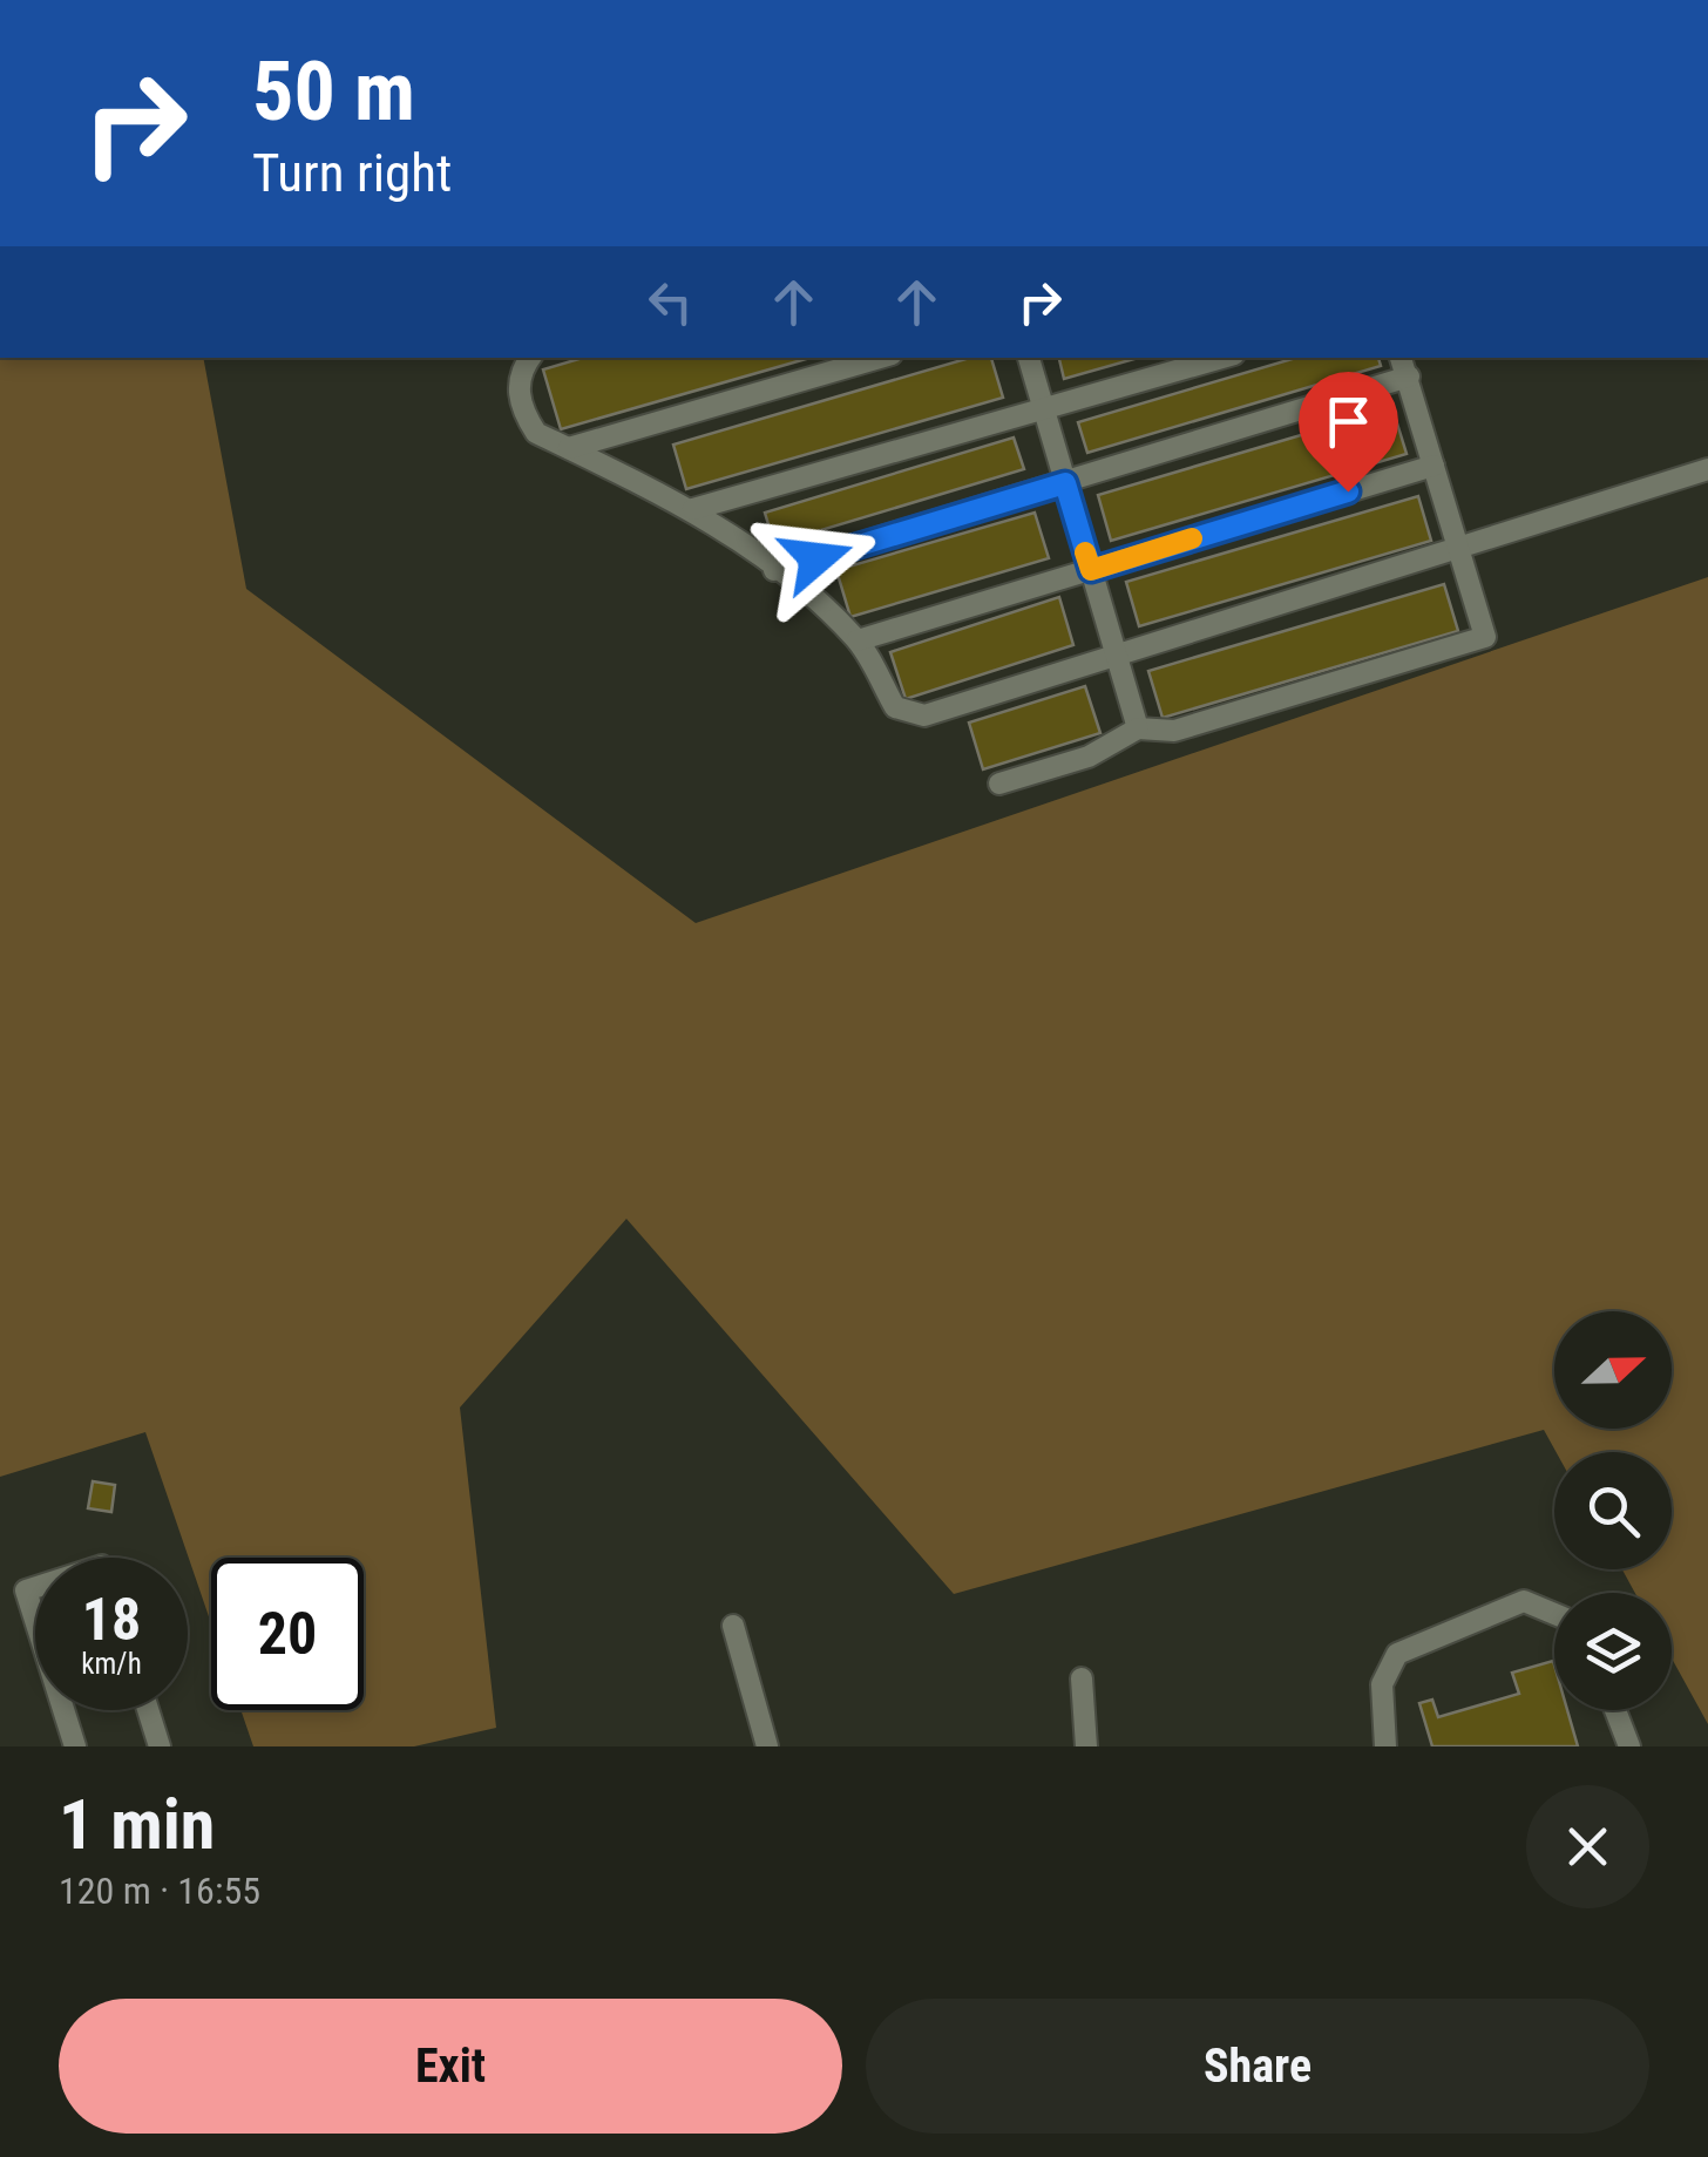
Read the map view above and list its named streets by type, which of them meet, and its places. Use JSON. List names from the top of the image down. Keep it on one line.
{"north":"right","page":{"turn":["50 m","Turn right"],"speed":"18 km/h","limit":"20","heading":["1 min","120 m · 16:55"],"buttons":["Exit","Share"]}}
